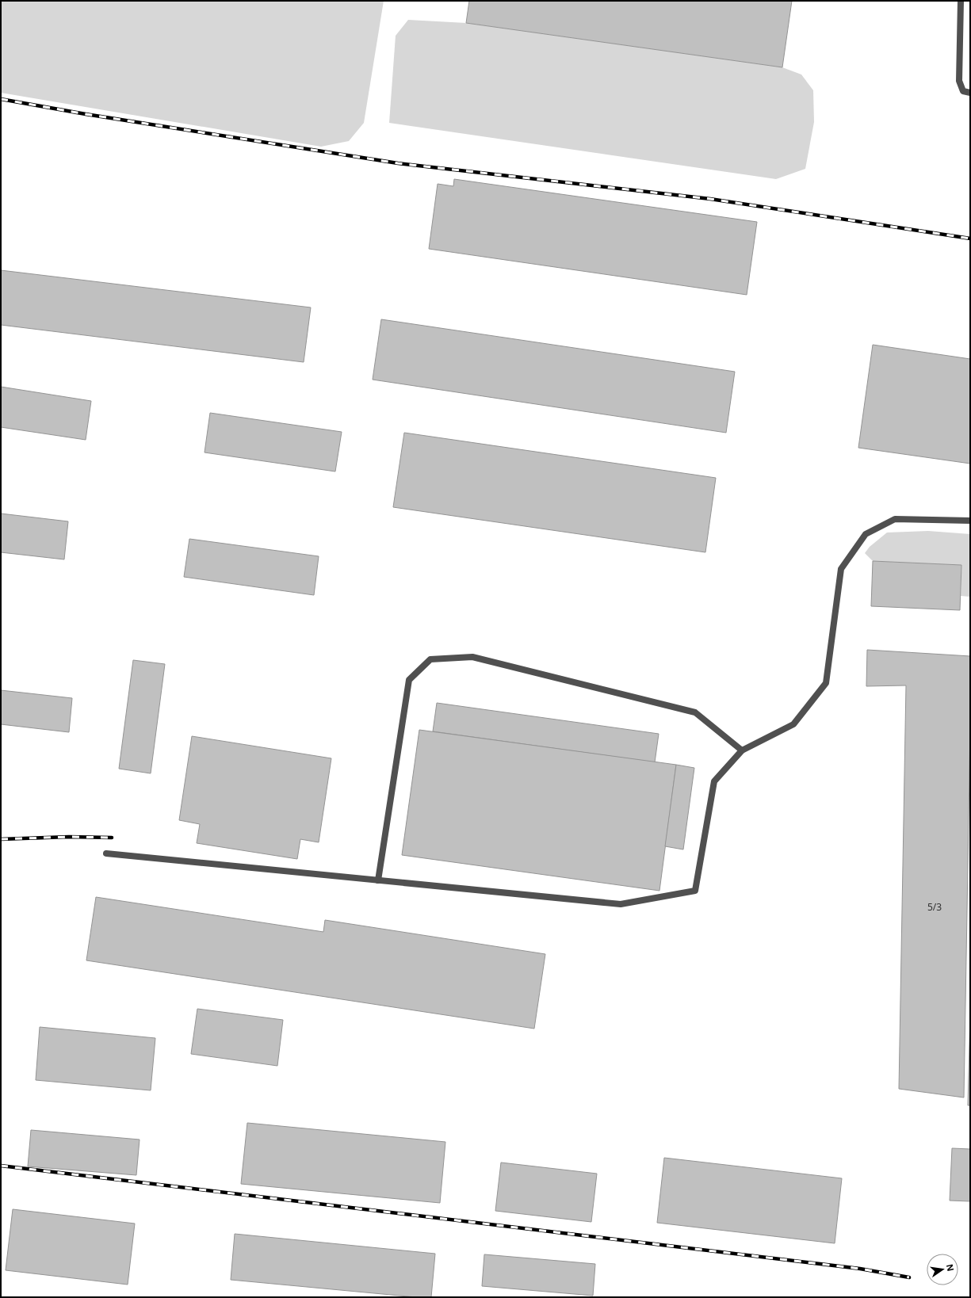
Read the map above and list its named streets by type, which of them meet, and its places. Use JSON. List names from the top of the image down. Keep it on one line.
{"house_numbers":["5/3"],"north":"right"}
